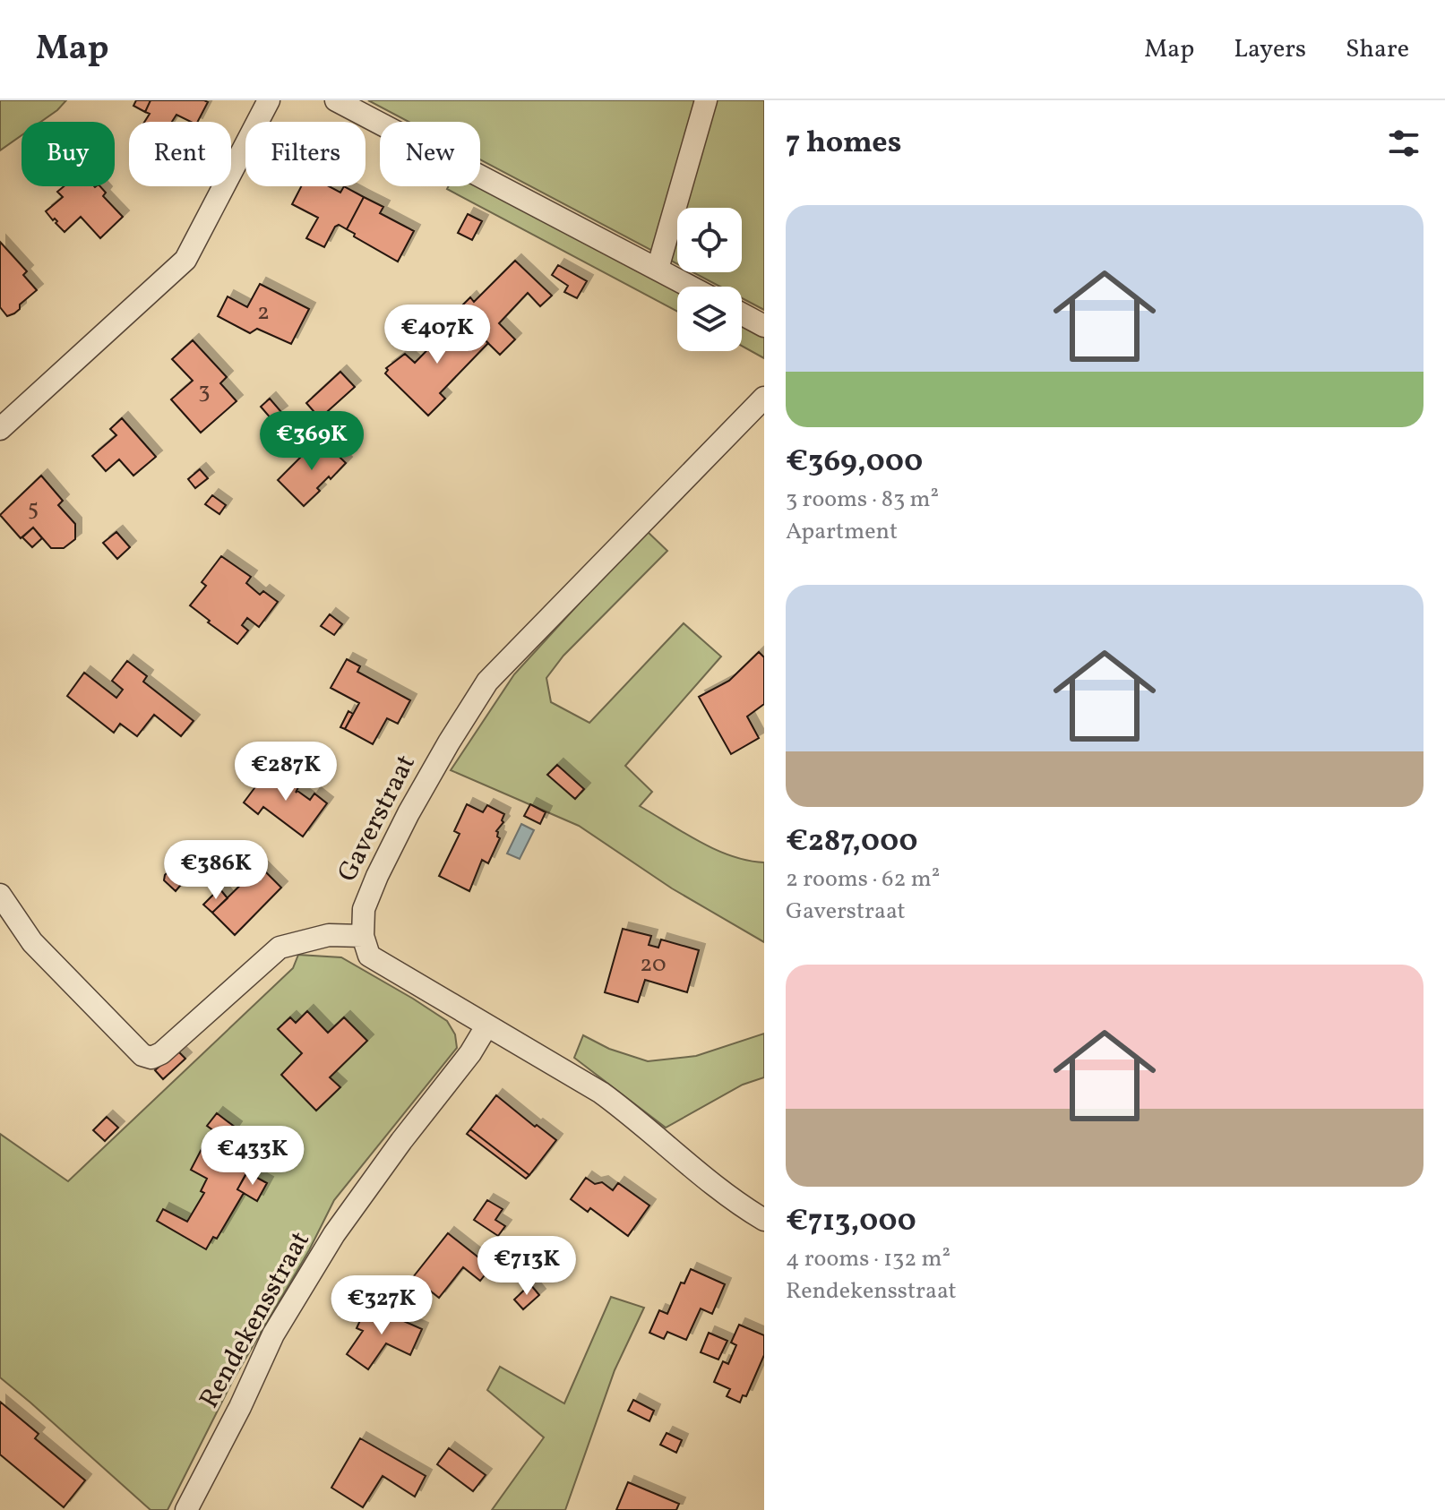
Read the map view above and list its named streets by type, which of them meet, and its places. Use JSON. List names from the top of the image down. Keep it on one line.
{"streets":{"street":["Gaverstraat","Rendekensstraat"]},"house_numbers":["2","3","5","20"],"page":{"header":"Map","nav":["Map","Layers","Share"],"heading":"7 homes","chip":["Buy","Rent","Filters","New"],"list":[{"name":"€369,000","note":"3 rooms · 83 m² · Apartment"},{"name":"€287,000","note":"2 rooms · 62 m² · Gaverstraat"},{"name":"€713,000","note":"4 rooms · 132 m² · Rendekensstraat"}],"price":["€407K","€369K","€287K","€386K","€433K","€713K","€327K"]}}
